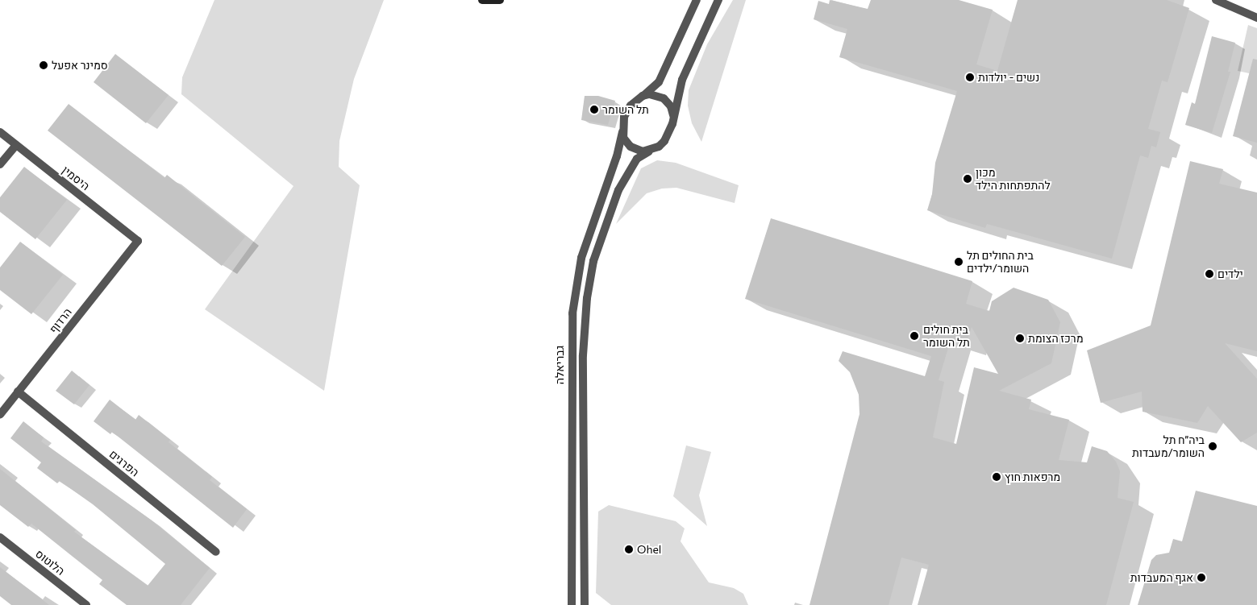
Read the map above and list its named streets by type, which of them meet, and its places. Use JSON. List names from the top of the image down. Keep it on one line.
{"streets":{"street":["היסמין","הרדוף","גבריאלה","הפרגים","הלוטוס"]},"crossings":[["היסמין","הרדוף"],["הרדוף","הפרגים"]],"places":["סמינר אפעל","נשים - יולדות","תל השומר","מכון להתפתחות הילד","בית החולים תל השומר/ילדים","ילדים","בית חולים תל השומר","מרכז הצומת","ביה״ח תל השומר/מעבדות","מרפאות חוץ","Ohel","אגף המעבדות"]}
